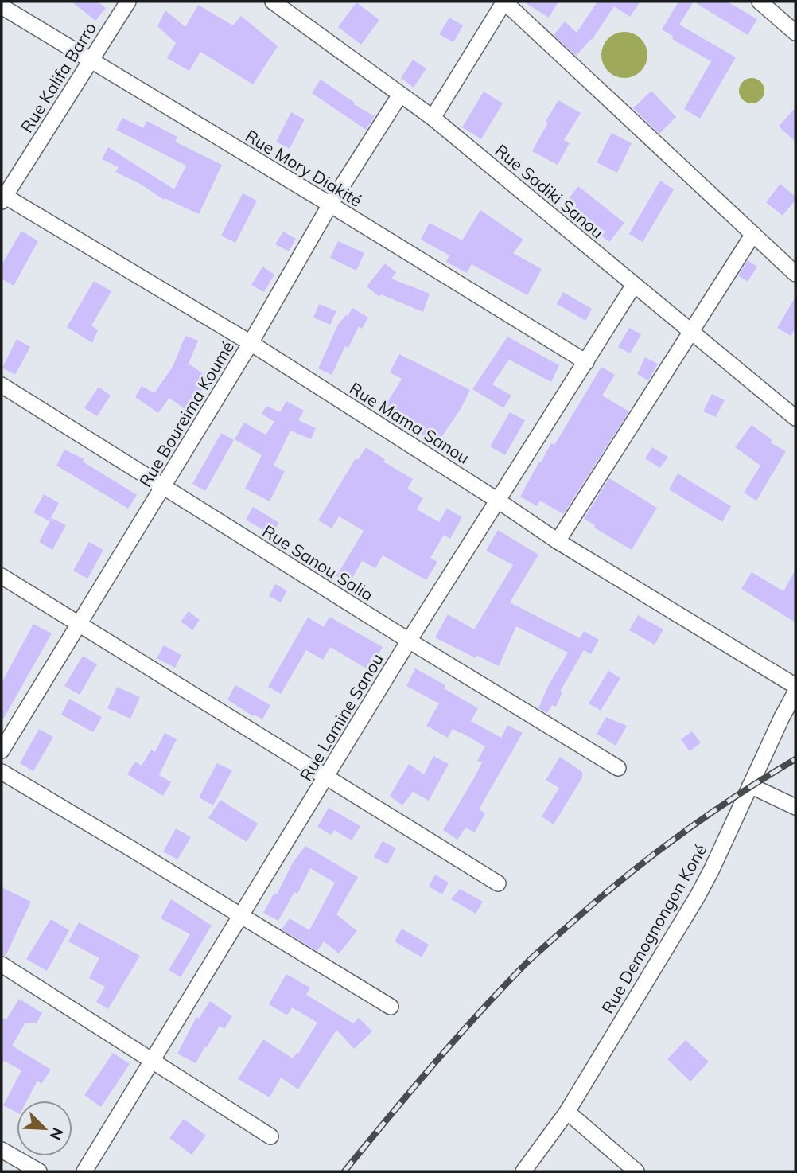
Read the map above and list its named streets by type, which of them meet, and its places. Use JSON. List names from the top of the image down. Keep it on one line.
{"streets":{"street":["Rue Kalifa Barro","Rue Mory Diakité","Rue Sadiki Sanou","Rue Boureima Koumé","Rue Mama Sanou","Rue Sanou Salia","Rue Lamine Sanou","Rue Demognongon Koné"]},"crossings":[["Rue Kalifa Barro","Rue Mory Diakité"],["Rue Kalifa Barro","Rue Mama Sanou"],["Rue Mory Diakité","Rue Boureima Koumé"],["Rue Mory Diakité","Rue Lamine Sanou"],["Rue Sadiki Sanou","Rue Boureima Koumé"],["Rue Sadiki Sanou","Rue Lamine Sanou"],["Rue Boureima Koumé","Rue Mama Sanou"],["Rue Boureima Koumé","Rue Sanou Salia"],["Rue Mama Sanou","Rue Lamine Sanou"],["Rue Sanou Salia","Rue Lamine Sanou"]],"north":"bottom right"}
